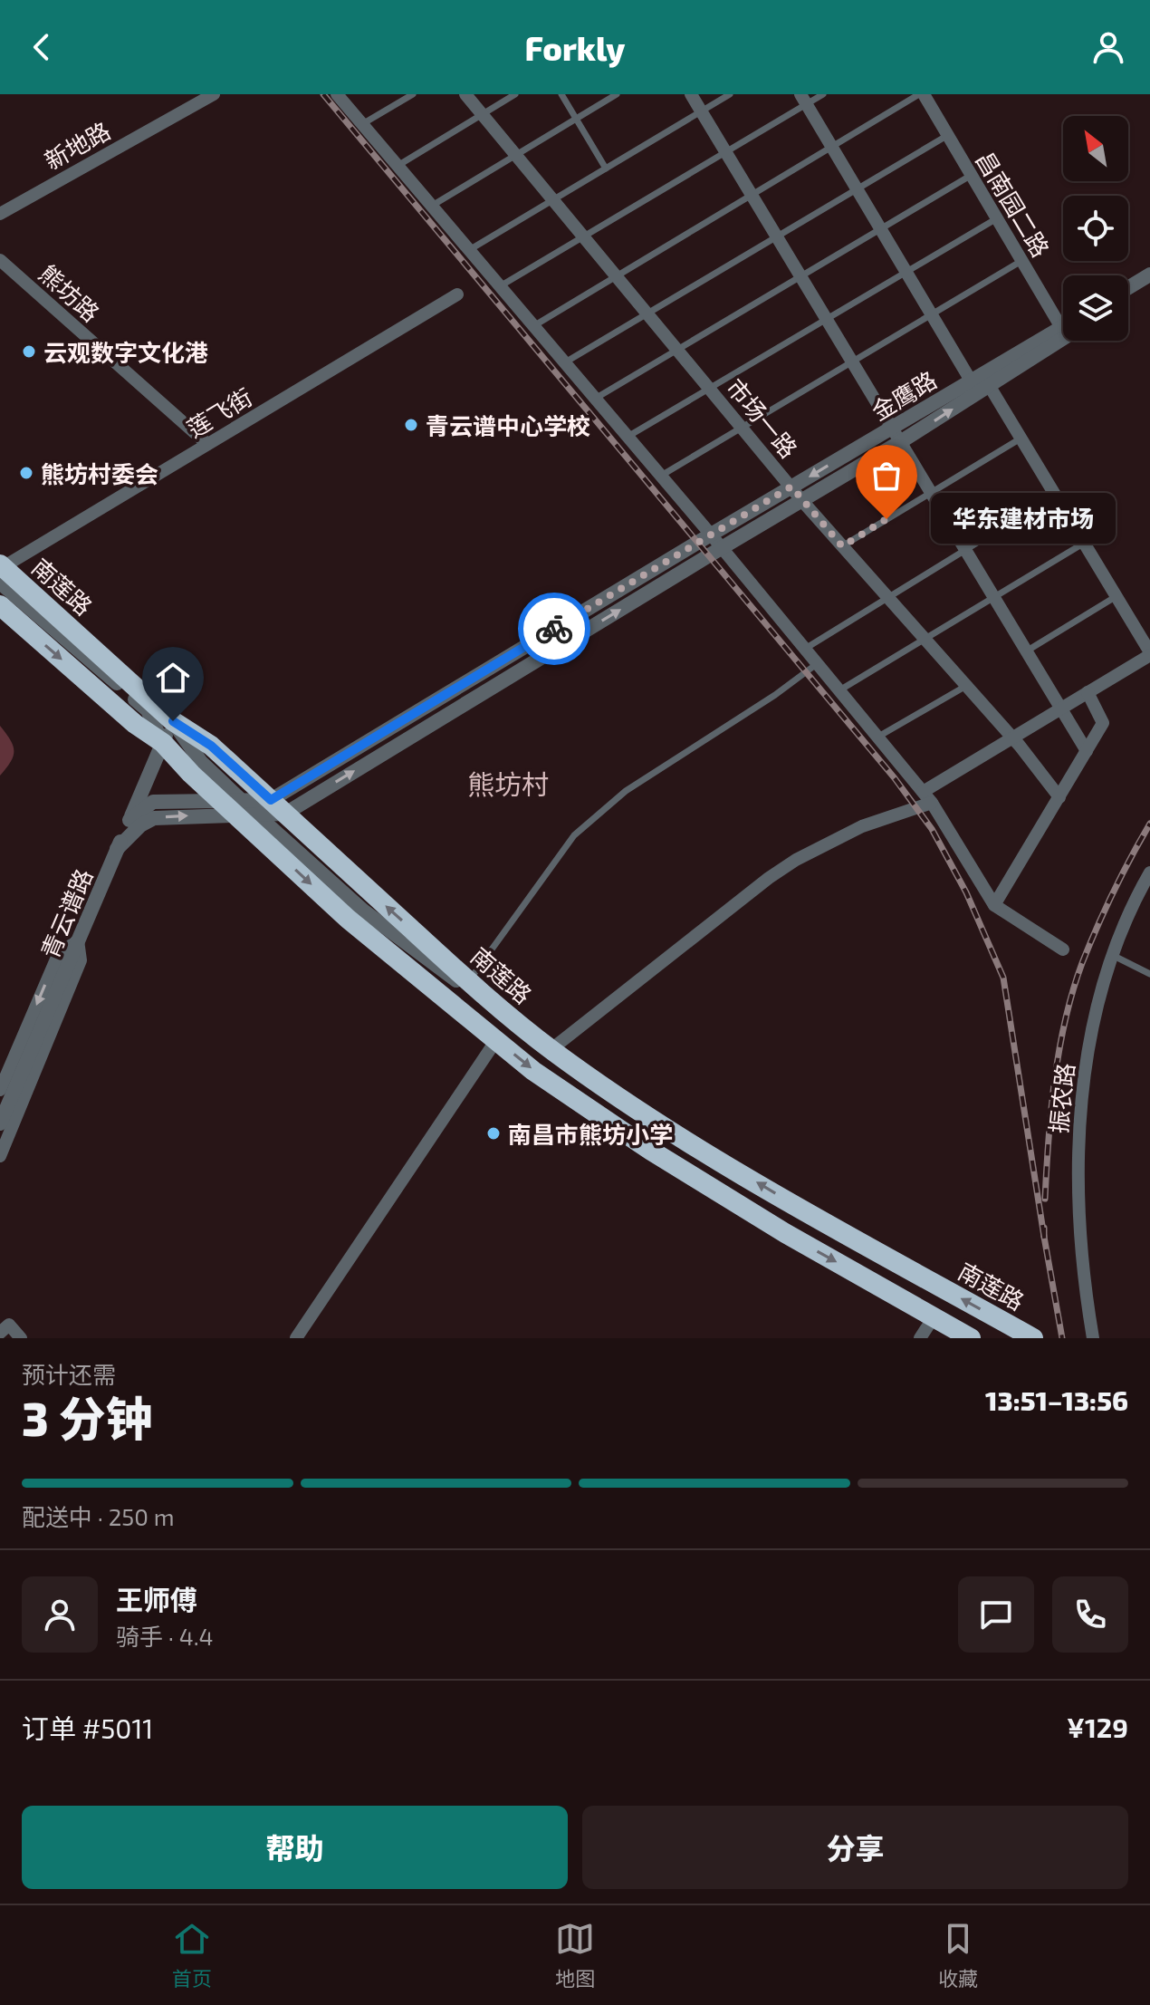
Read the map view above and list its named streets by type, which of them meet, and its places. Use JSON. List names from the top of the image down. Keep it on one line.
{"streets":{"highway":["南莲路"],"street":["新地路","昌南园二路","熊坊路","金鹰路","莲飞街","市场一路","青云谱路","振农路"]},"crossings":[["熊坊路","莲飞街"],["金鹰路","市场一路"],["金鹰路","南莲路"],["莲飞街","南莲路"],["南莲路","青云谱路"]],"districts":["熊坊村"],"places":["云观数字文化港","青云谱中心学校","熊坊村委会","华东建材市场","南昌市熊坊小学"],"north":"top left","page":{"header":"Forkly","bubble":"华东建材市场","heading":["3 分钟","预计还需","13:51–13:56"],"panel":["王师傅","骑手 · 4.4","订单 #5011","¥129"],"bar":"配送中 · 250 m","buttons":["帮助","分享"],"tabs":["首页","地图","收藏"]}}
